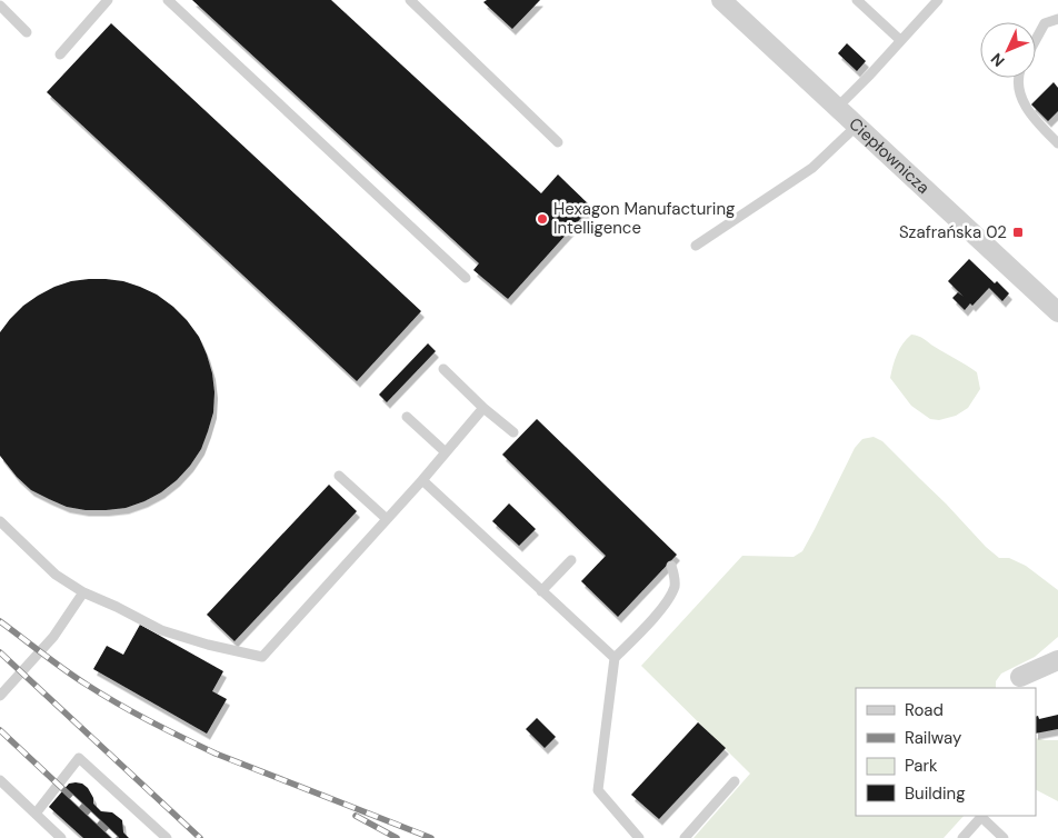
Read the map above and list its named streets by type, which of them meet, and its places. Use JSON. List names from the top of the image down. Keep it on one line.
{"streets":{"street":["Ciepłownicza"]},"places":{"other":["Hexagon Manufacturing Intelligence"],"transit":["Szafrańska 02"]},"legend":["Road","Railway","Park","Building"],"north":"bottom left"}
